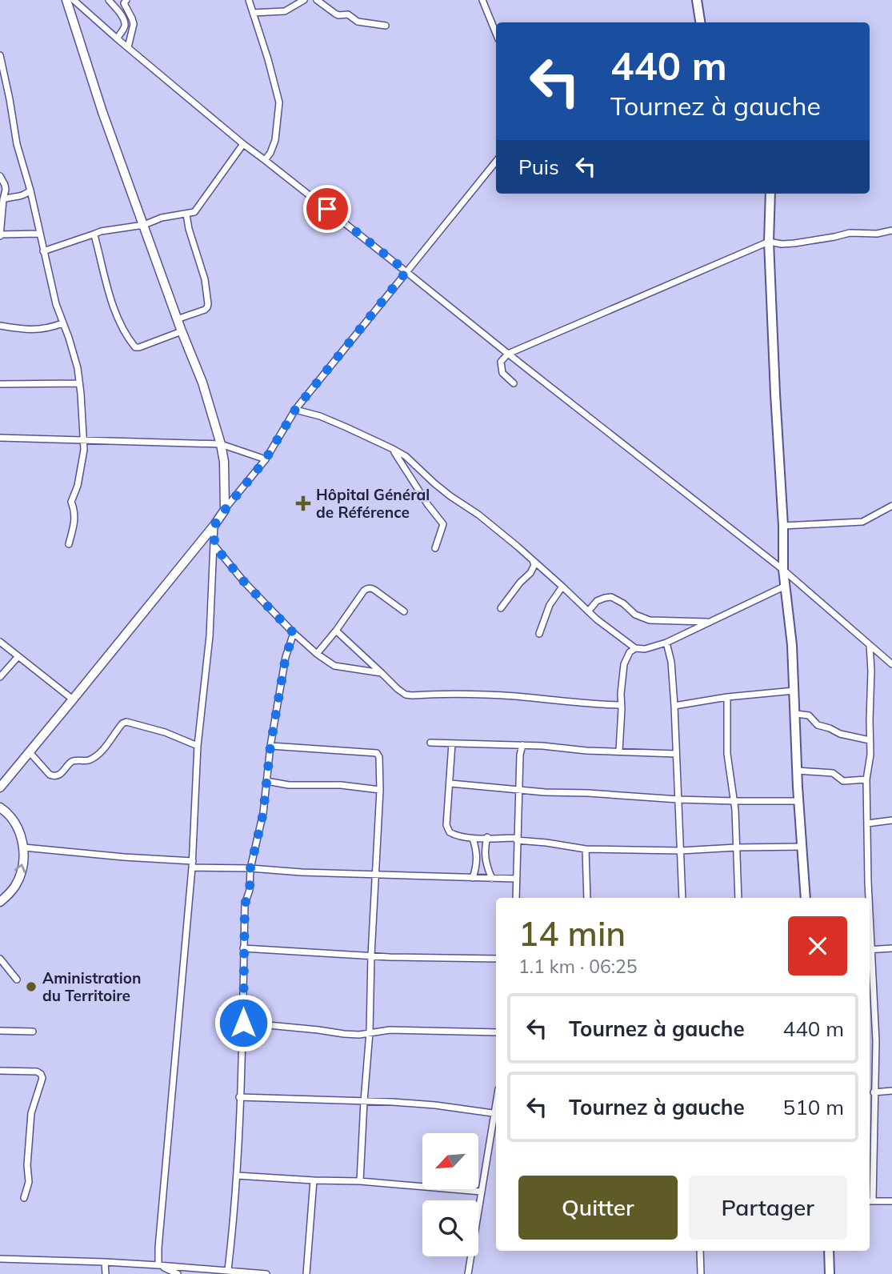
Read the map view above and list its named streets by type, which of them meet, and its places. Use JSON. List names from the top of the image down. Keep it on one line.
{"places":{"health":["Hôpital Général de Référence"],"other":["Aministration du Territoire"]},"north":"bottom left","page":{"turn":["440 m","Tournez à gauche"],"then":"Puis","heading":["14 min","1.1 km · 06:25"],"list":[{"name":"Tournez à gauche","value":"440 m"},{"name":"Tournez à gauche","value":"510 m"}],"buttons":["Quitter","Partager"]}}
